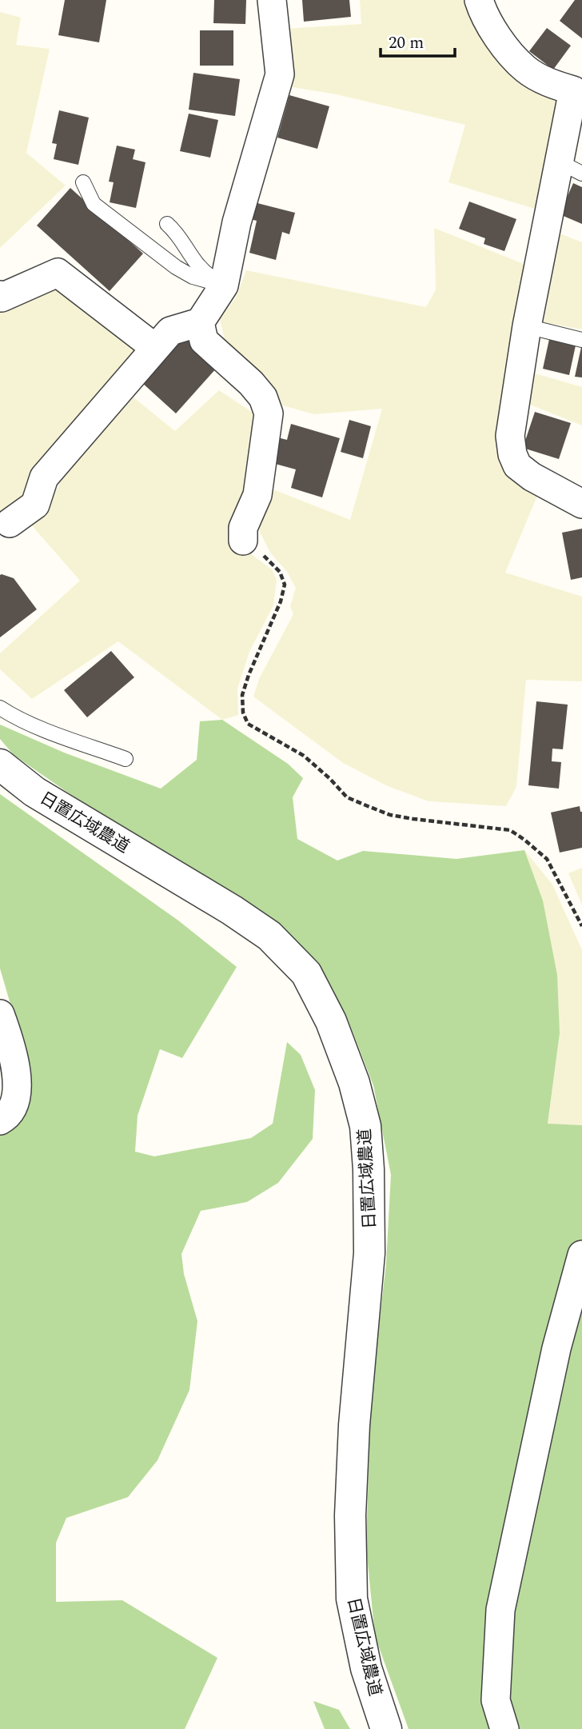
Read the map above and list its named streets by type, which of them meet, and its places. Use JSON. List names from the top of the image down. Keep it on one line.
{"streets":{"street":["日置広域農道"]},"scale_bar":"20 m"}
